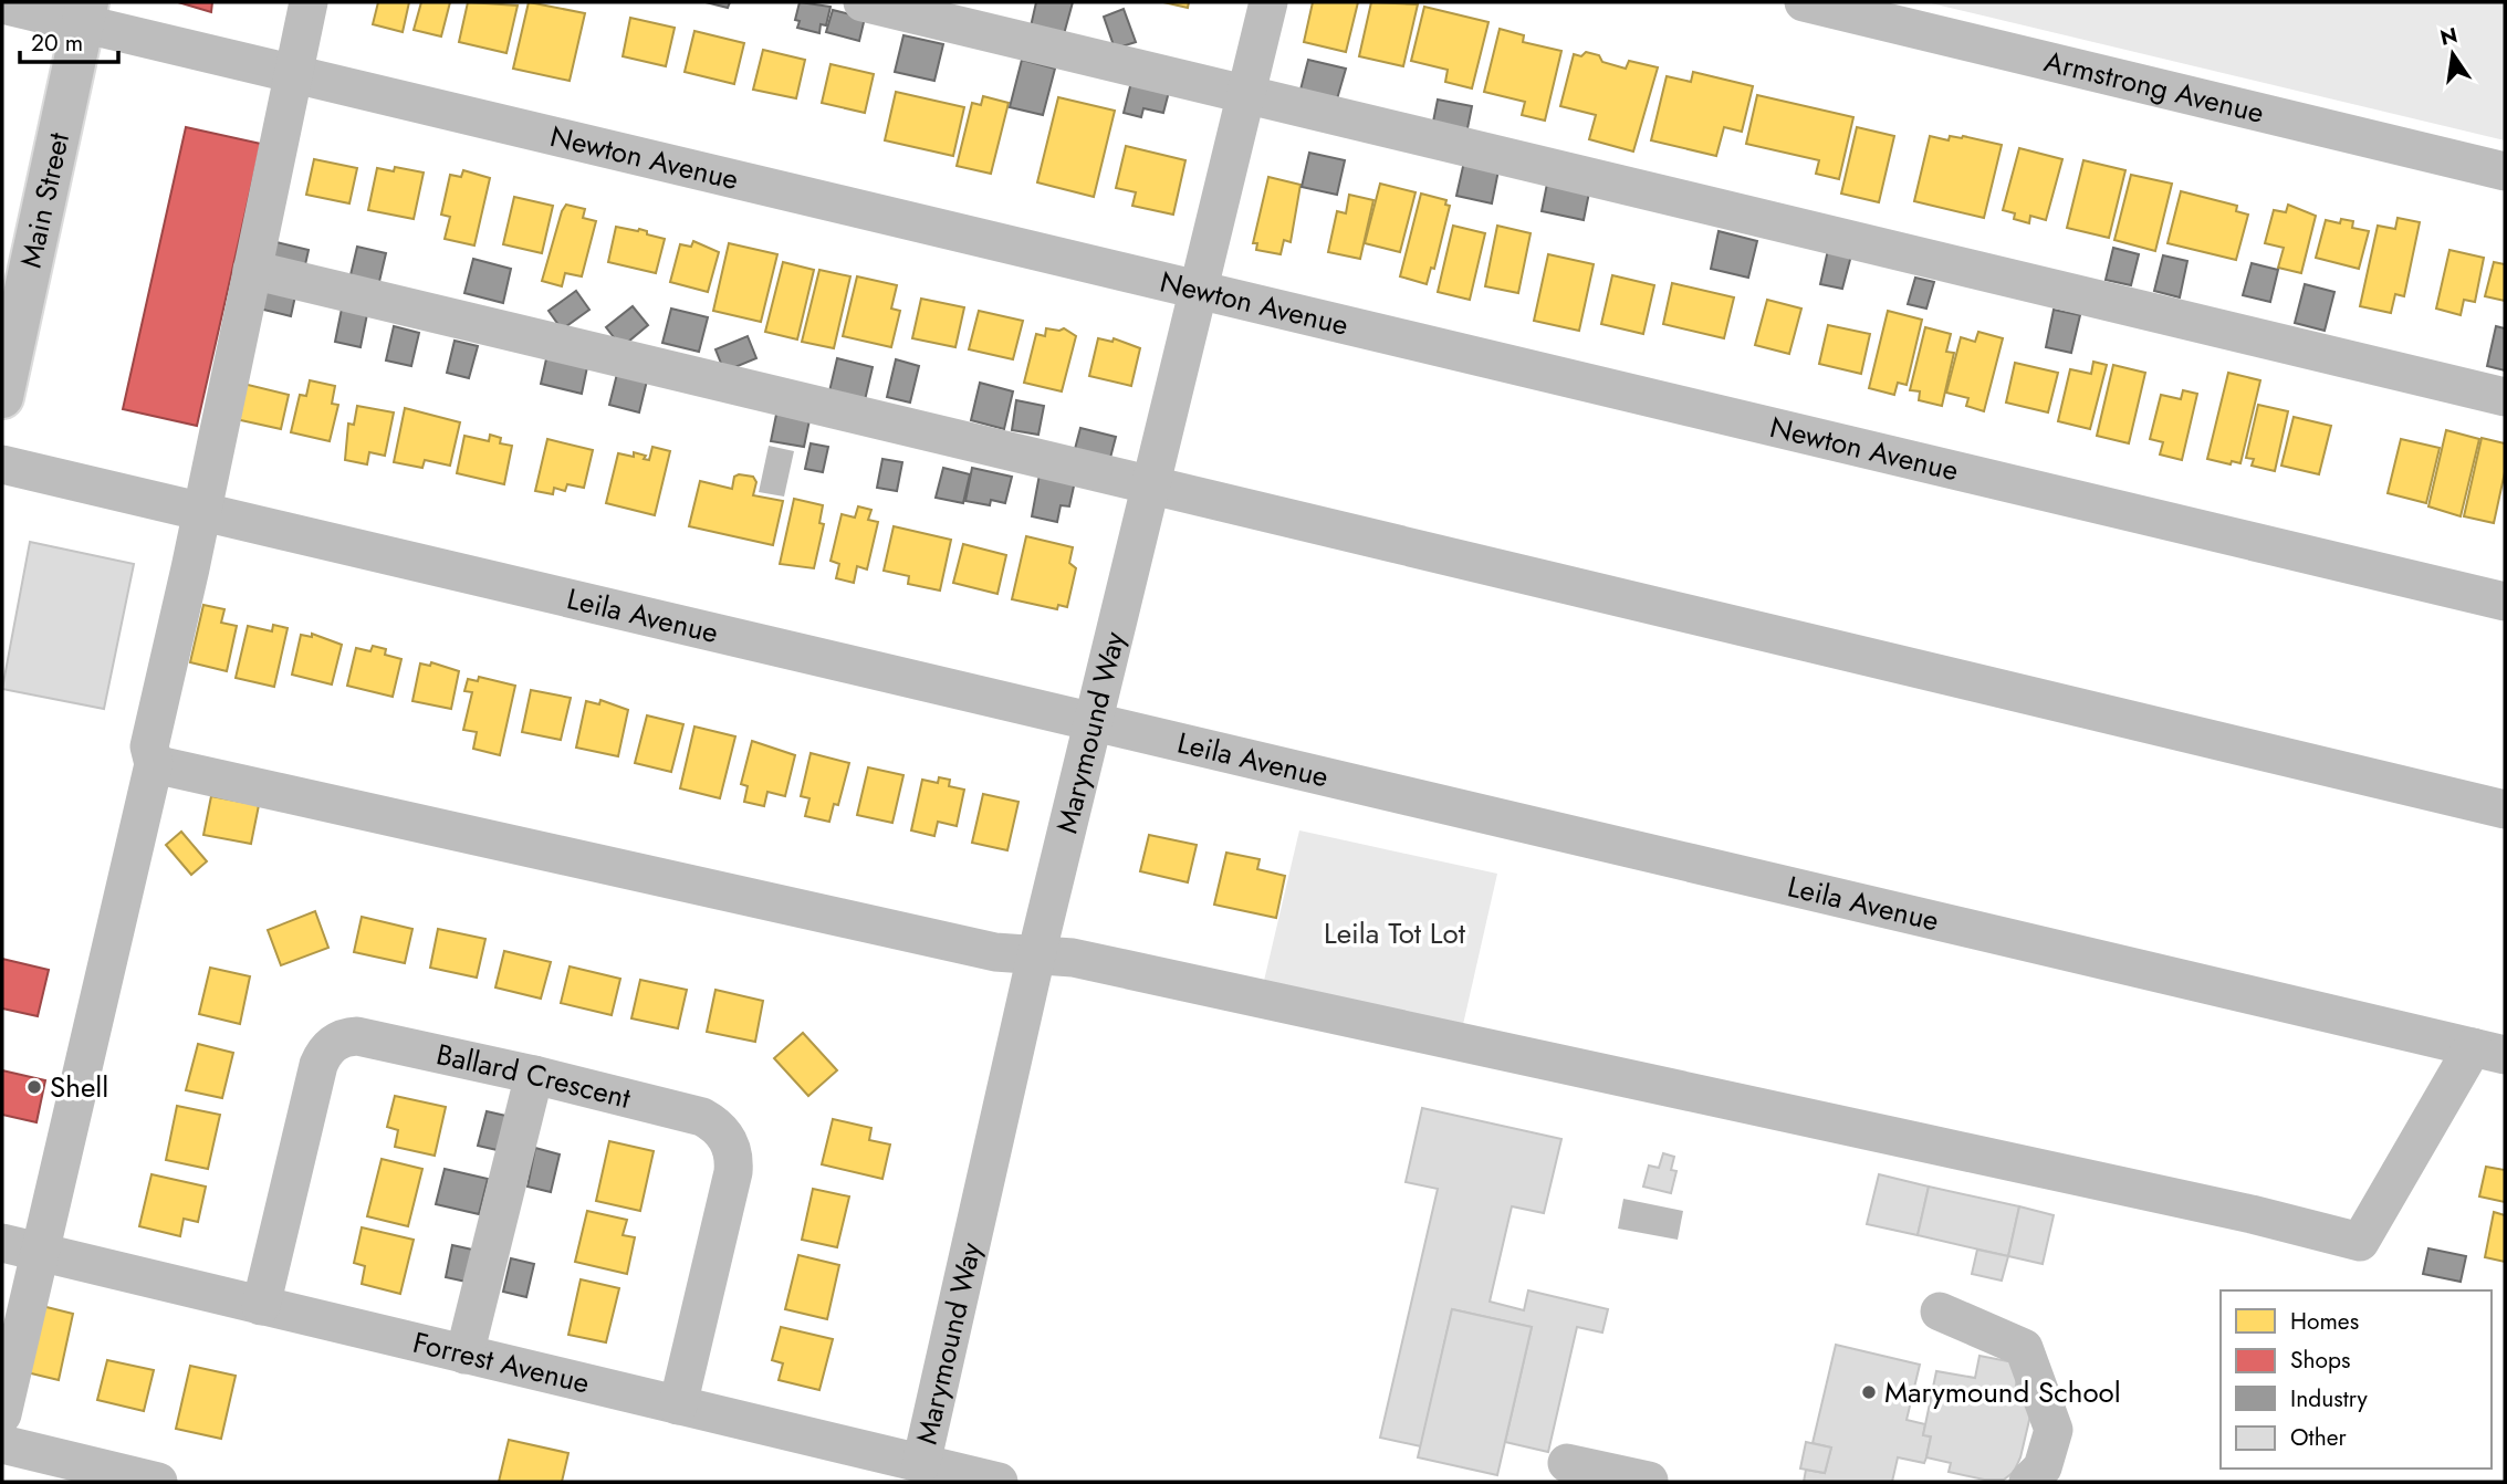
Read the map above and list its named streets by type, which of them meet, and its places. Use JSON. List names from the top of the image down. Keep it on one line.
{"streets":{"main road":["Main Street"],"street":["Armstrong Avenue","Newton Avenue","Leila Avenue","Marymound Way","Ballard Crescent","Forrest Avenue"]},"crossings":[["Newton Avenue","Main Street"],["Newton Avenue","Marymound Way"],["Leila Avenue","Marymound Way"],["Marymound Way","Forrest Avenue"],["Ballard Crescent","Forrest Avenue"]],"parks":["Leila Tot Lot"],"places":["Shell","Marymound School"],"legend":["Homes","Shops","Industry","Other"],"scale_bar":"20 m","north":"top"}
